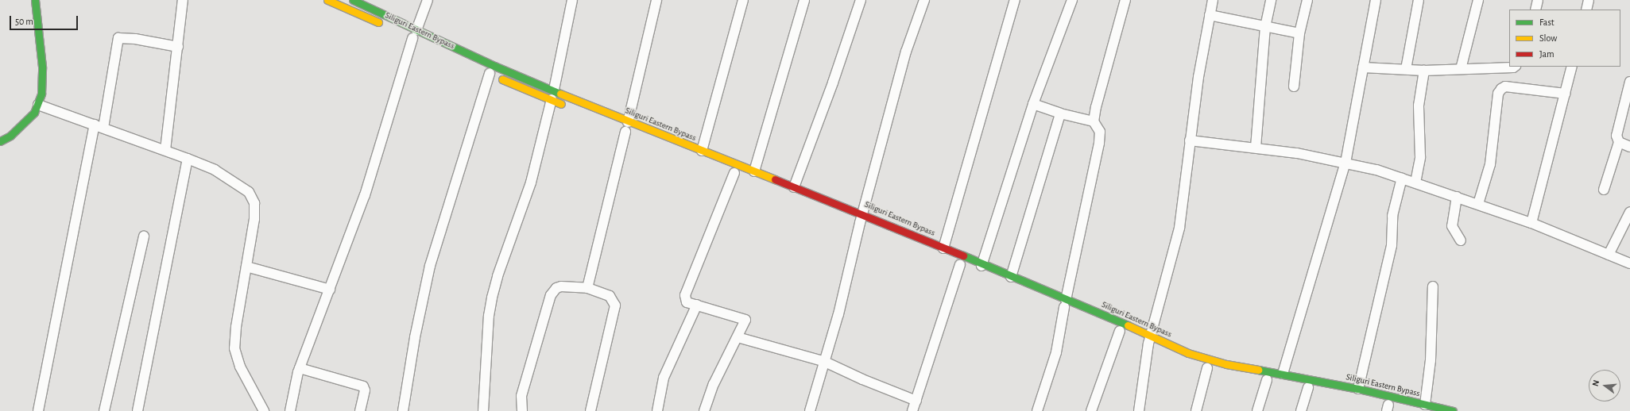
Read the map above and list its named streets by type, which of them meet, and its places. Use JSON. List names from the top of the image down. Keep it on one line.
{"streets":{"main road":["Siliguri Eastern Bypass"]},"legend":["Fast","Slow","Jam"],"scale_bar":"50 m","north":"left"}
